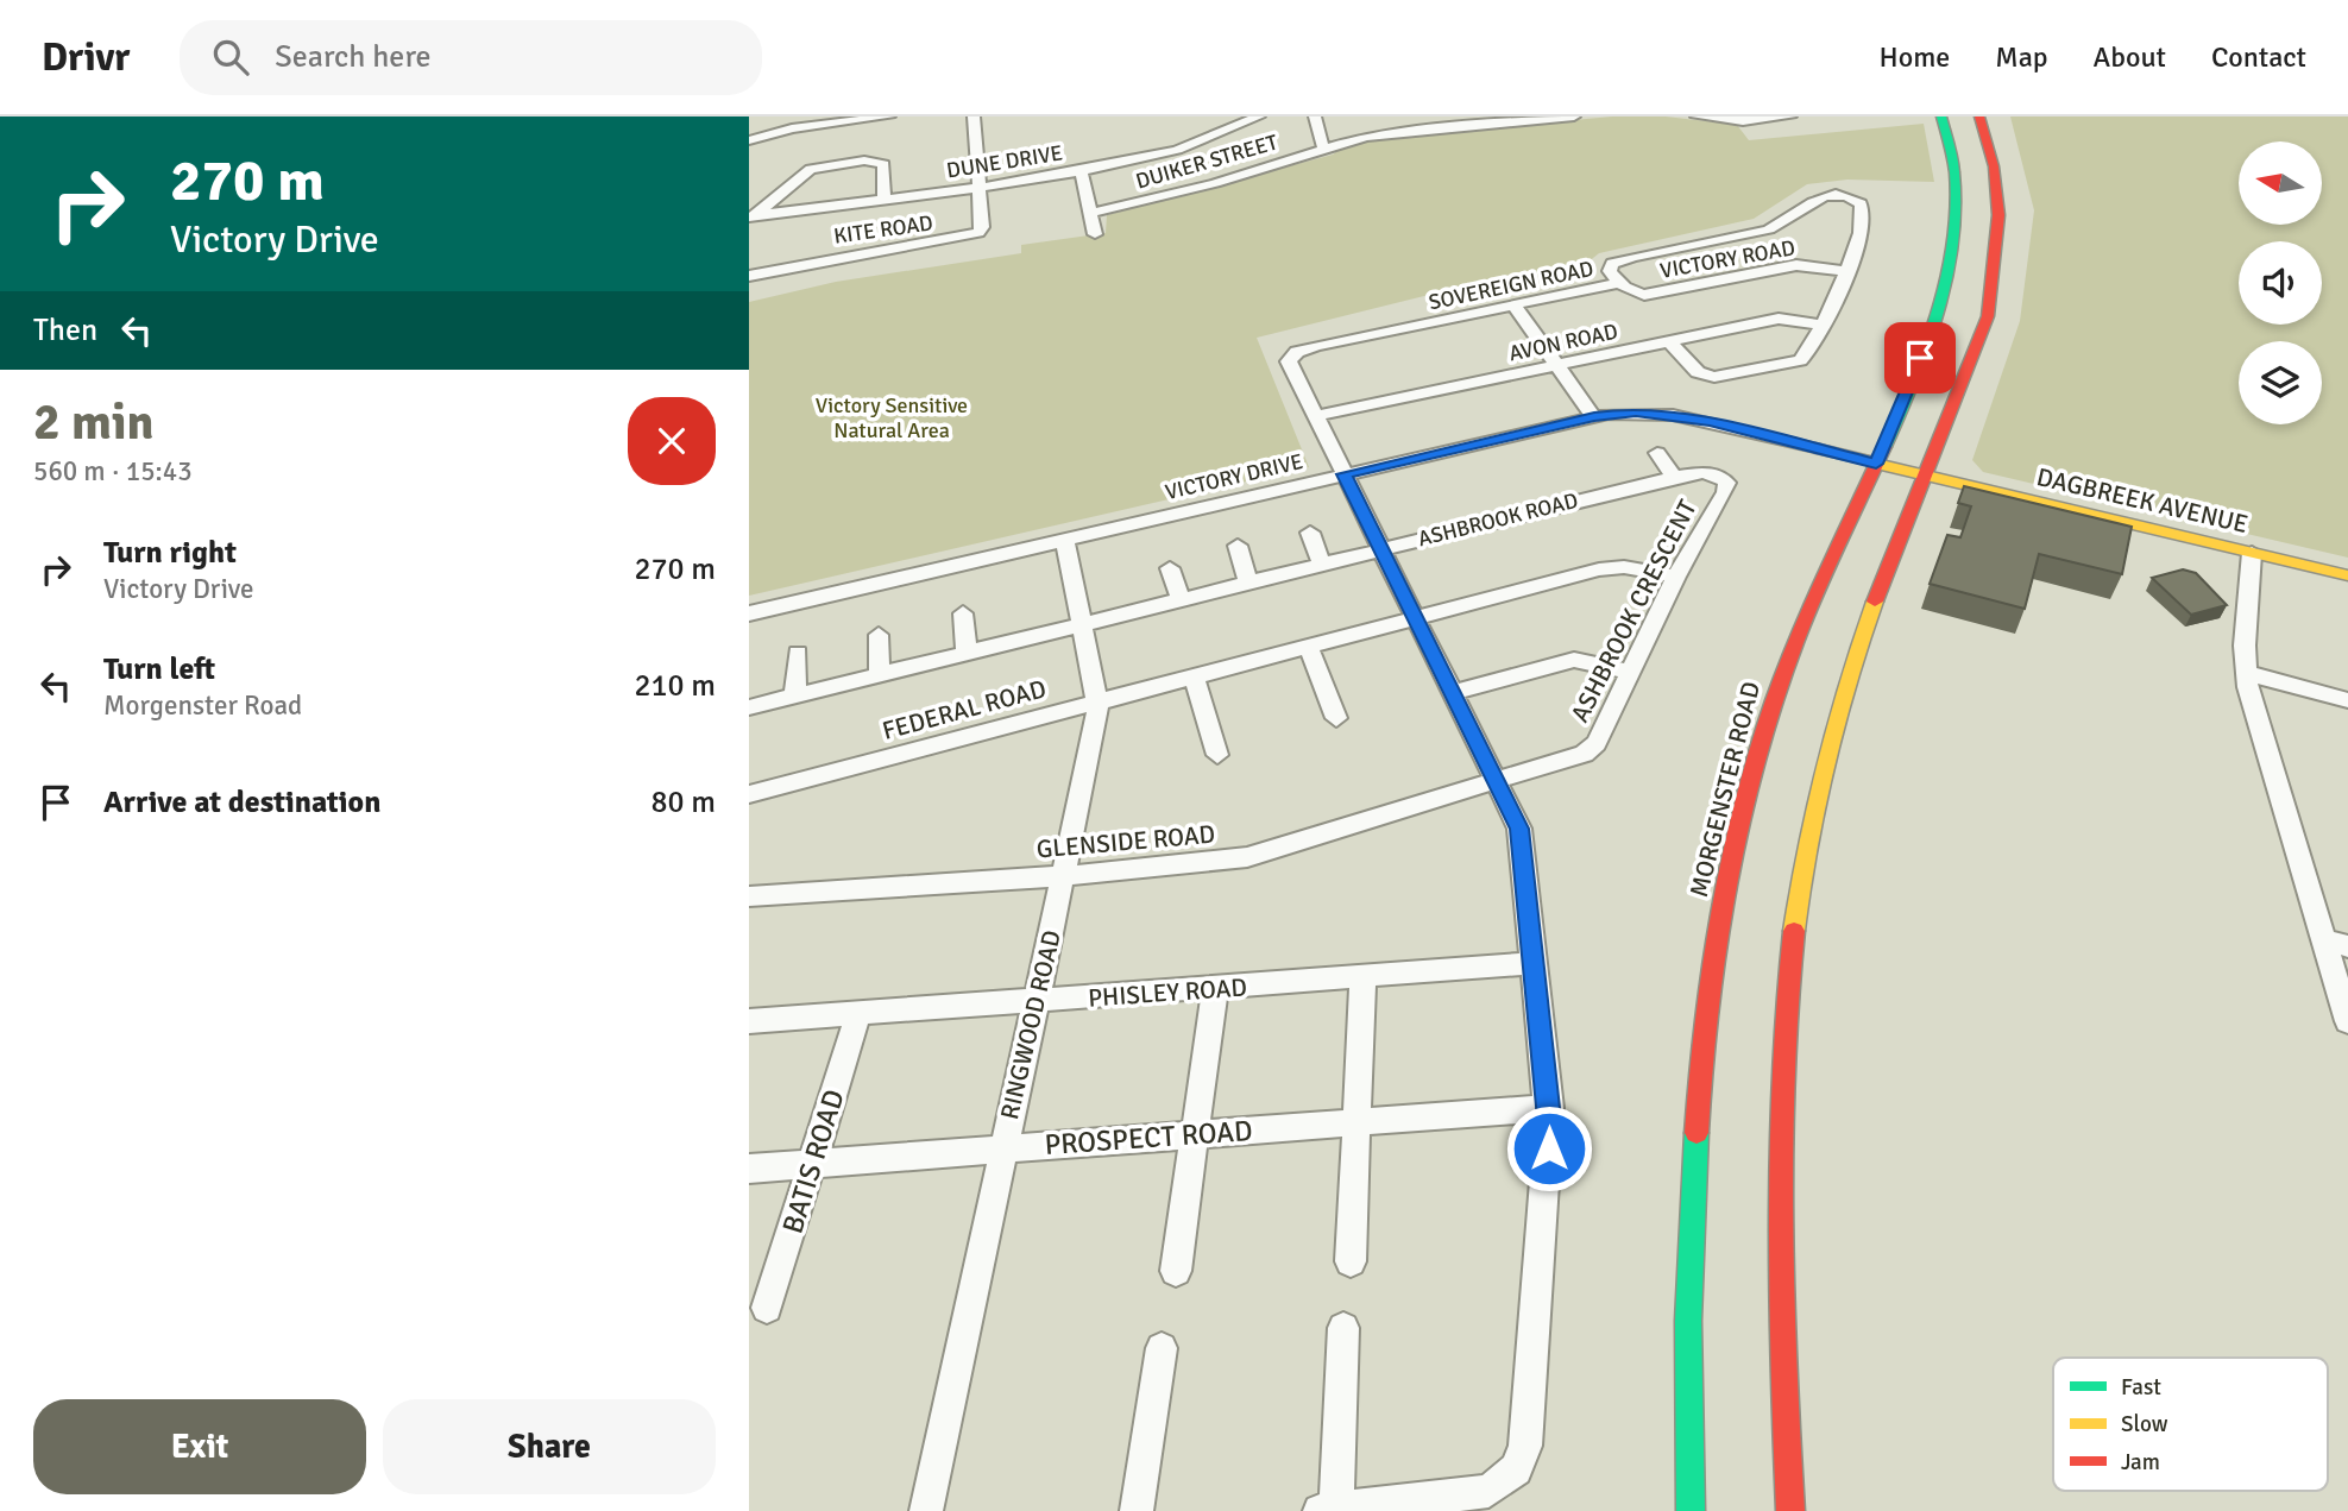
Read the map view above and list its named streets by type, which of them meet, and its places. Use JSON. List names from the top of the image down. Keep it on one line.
{"streets":{"main road":["DAGBREEK AVENUE","MORGENSTER ROAD"],"street":["DUNE DRIVE","DUIKER STREET","KITE ROAD","VICTORY ROAD","SOVEREIGN ROAD","AVON ROAD","VICTORY DRIVE","ASHBROOK ROAD","ASHBROOK CRESCENT","FEDERAL ROAD","GLENSIDE ROAD","PHISLEY ROAD","RINGWOOD ROAD","PROSPECT ROAD","BATIS ROAD"]},"crossings":[["DUNE DRIVE","KITE ROAD"],["VICTORY ROAD","SOVEREIGN ROAD"],["SOVEREIGN ROAD","AVON ROAD"],["VICTORY DRIVE","DAGBREEK AVENUE"],["VICTORY DRIVE","MORGENSTER ROAD"],["VICTORY DRIVE","RINGWOOD ROAD"],["DAGBREEK AVENUE","MORGENSTER ROAD"],["ASHBROOK ROAD","ASHBROOK CRESCENT"],["ASHBROOK ROAD","RINGWOOD ROAD"],["ASHBROOK CRESCENT","FEDERAL ROAD"],["ASHBROOK CRESCENT","GLENSIDE ROAD"],["FEDERAL ROAD","RINGWOOD ROAD"],["GLENSIDE ROAD","RINGWOOD ROAD"],["PHISLEY ROAD","RINGWOOD ROAD"],["PHISLEY ROAD","BATIS ROAD"],["RINGWOOD ROAD","PROSPECT ROAD"],["PROSPECT ROAD","BATIS ROAD"]],"parks":["Victory Sensitive Natural Area"],"legend":["Fast","Slow","Jam"],"north":"left","page":{"header":"Drivr","search":"Search here","nav":["Home","Map","About","Contact"],"turn":["270 m","Victory Drive"],"then":"Then","heading":["2 min","560 m · 15:43"],"list":[{"name":"Turn right","note":"Victory Drive","value":"270 m"},{"name":"Turn left","note":"Morgenster Road","value":"210 m"},{"name":"Arrive at destination","value":"80 m"}],"buttons":["Exit","Share"]}}
